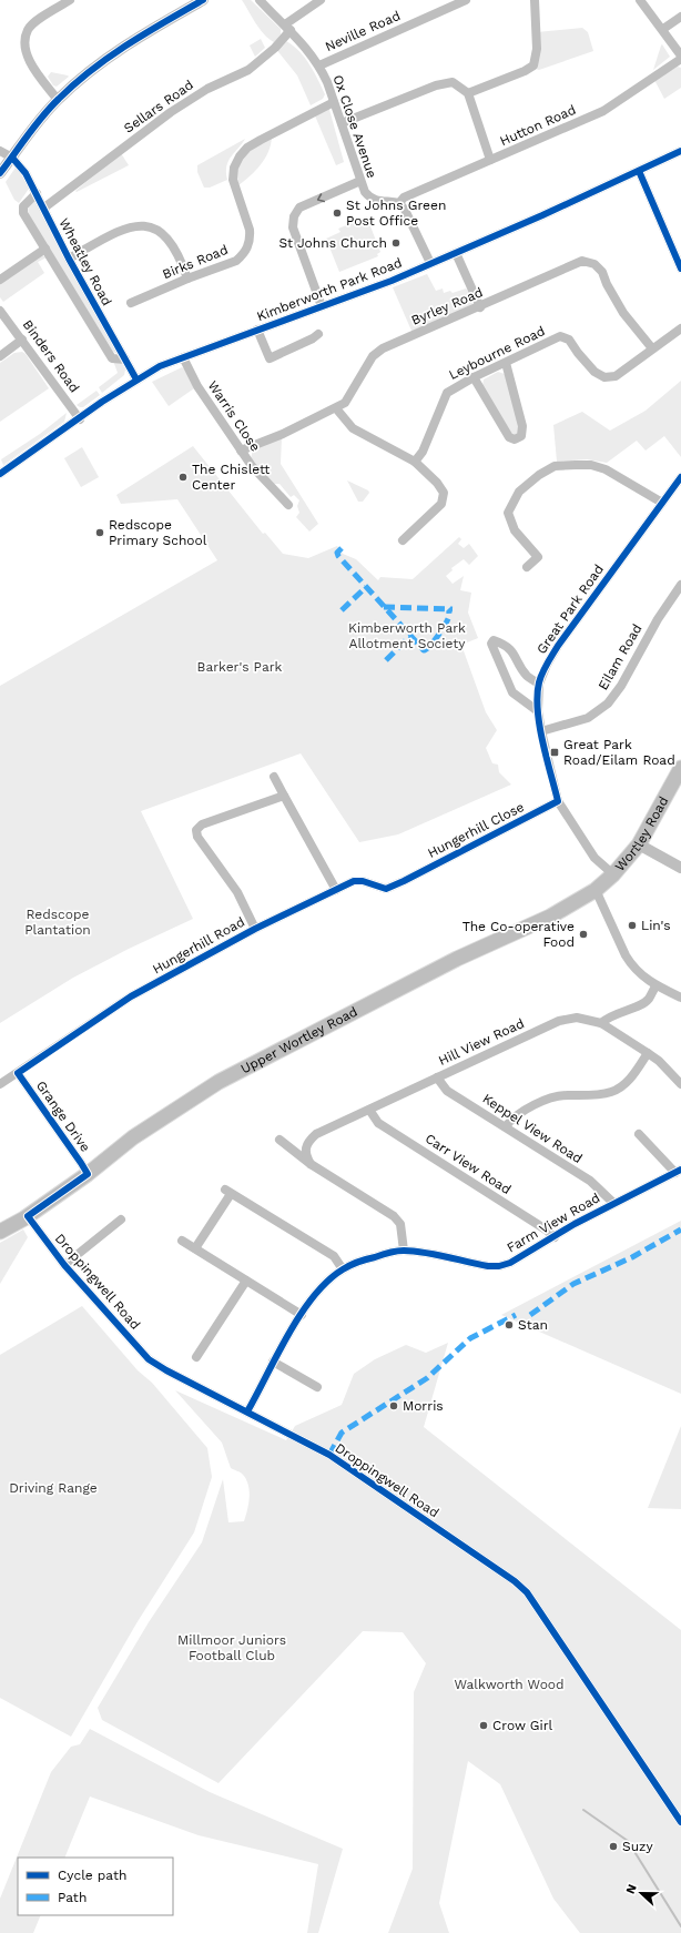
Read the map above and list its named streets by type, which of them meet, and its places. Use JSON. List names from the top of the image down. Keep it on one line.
{"streets":{"main road":["Wortley Road","Upper Wortley Road"],"street":["Neville Road","Sellars Road","Hutton Road","Ox Close Avenue","Wheatley Road","Birks Road","Kimberworth Park Road","Byrley Road","Leybourne Road","Binders Road","Warris Close","Great Park Road","Eilam Road","Hungerhill Close","Hungerhill Road","Hill View Road","Grange Drive","Keppel View Road","Carr View Road","Farm View Road","Droppingwell Road"]},"crossings":[["Neville Road","Ox Close Avenue"],["Sellars Road","Ox Close Avenue"],["Sellars Road","Wheatley Road"],["Hutton Road","Ox Close Avenue"],["Ox Close Avenue","Birks Road"],["Wheatley Road","Kimberworth Park Road"],["Kimberworth Park Road","Binders Road"],["Kimberworth Park Road","Warris Close"],["Byrley Road","Leybourne Road"],["Byrley Road","Warris Close"],["Great Park Road","Eilam Road"],["Great Park Road","Hungerhill Close"],["Great Park Road","Wortley Road"],["Great Park Road","Upper Wortley Road"],["Hungerhill Close","Hungerhill Road"],["Wortley Road","Upper Wortley Road"],["Hungerhill Road","Grange Drive"],["Upper Wortley Road","Grange Drive"],["Upper Wortley Road","Droppingwell Road"],["Hill View Road","Keppel View Road"],["Hill View Road","Carr View Road"],["Keppel View Road","Farm View Road"],["Carr View Road","Farm View Road"],["Farm View Road","Droppingwell Road"]],"parks":["Kimberworth Park Allotment Society","Barker's Park","Redscope Plantation","Driving Range","Millmoor Juniors Football Club","Walkworth Wood"],"places":{"other":["St Johns Green Post Office","St Johns Church","The Chislett Center","Redscope Primary School","Lin's","The Co-operative Food","Stan","Morris","Crow Girl","Suzy"],"transit":["Great Park Road/Eilam Road"]},"legend":["Cycle path","Path"],"north":"left"}
